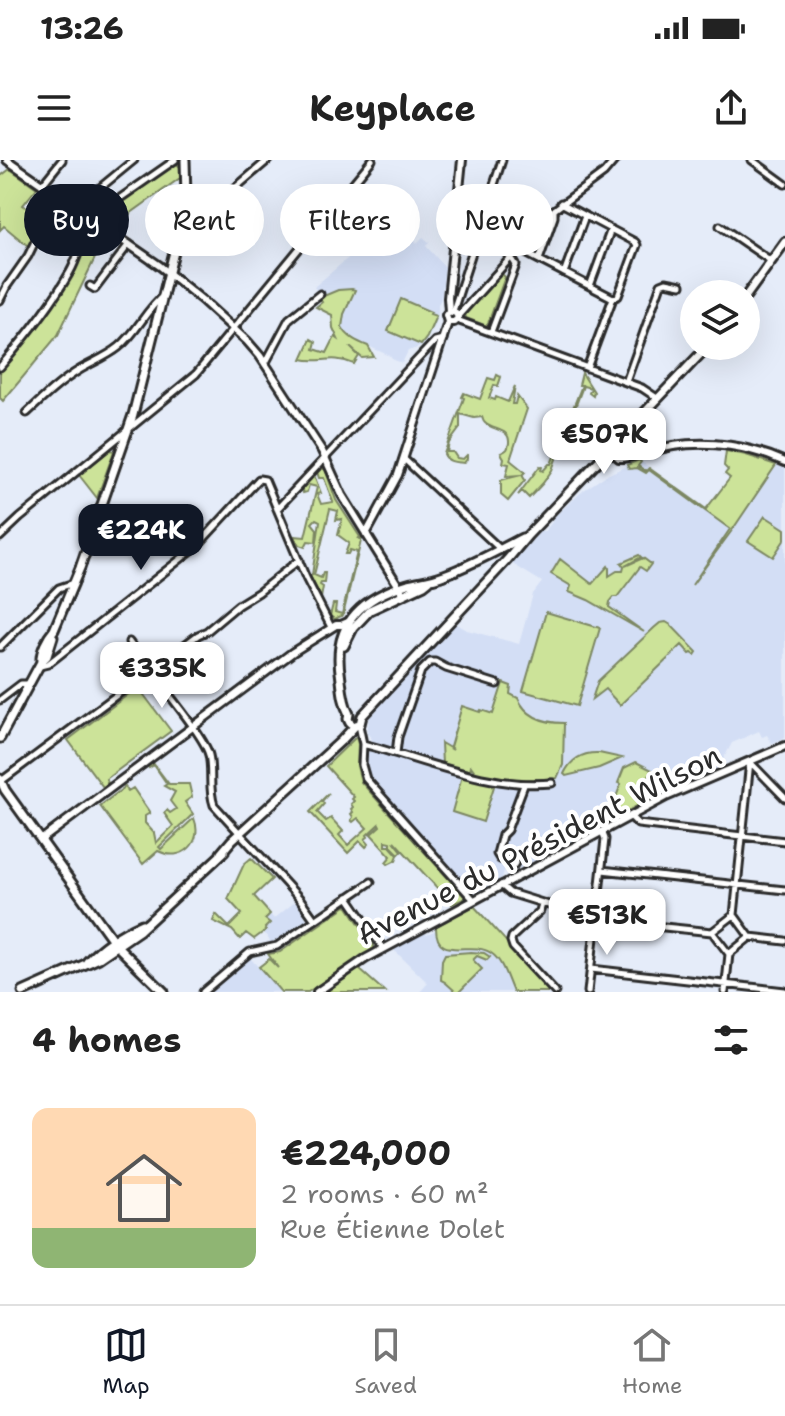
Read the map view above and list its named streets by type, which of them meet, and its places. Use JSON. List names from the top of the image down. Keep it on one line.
{"streets":{"street":["Avenue du Président Wilson"]},"page":{"status":"13:26","header":"Keyplace","chip":["Buy","Rent","Filters","New"],"price":["€507K","€224K","€335K","€513K"],"heading":"4 homes","list":[{"name":"€224,000","note":"2 rooms · 60 m² · Rue Étienne Dolet"}],"tabs":["Map","Saved","Home"]}}
